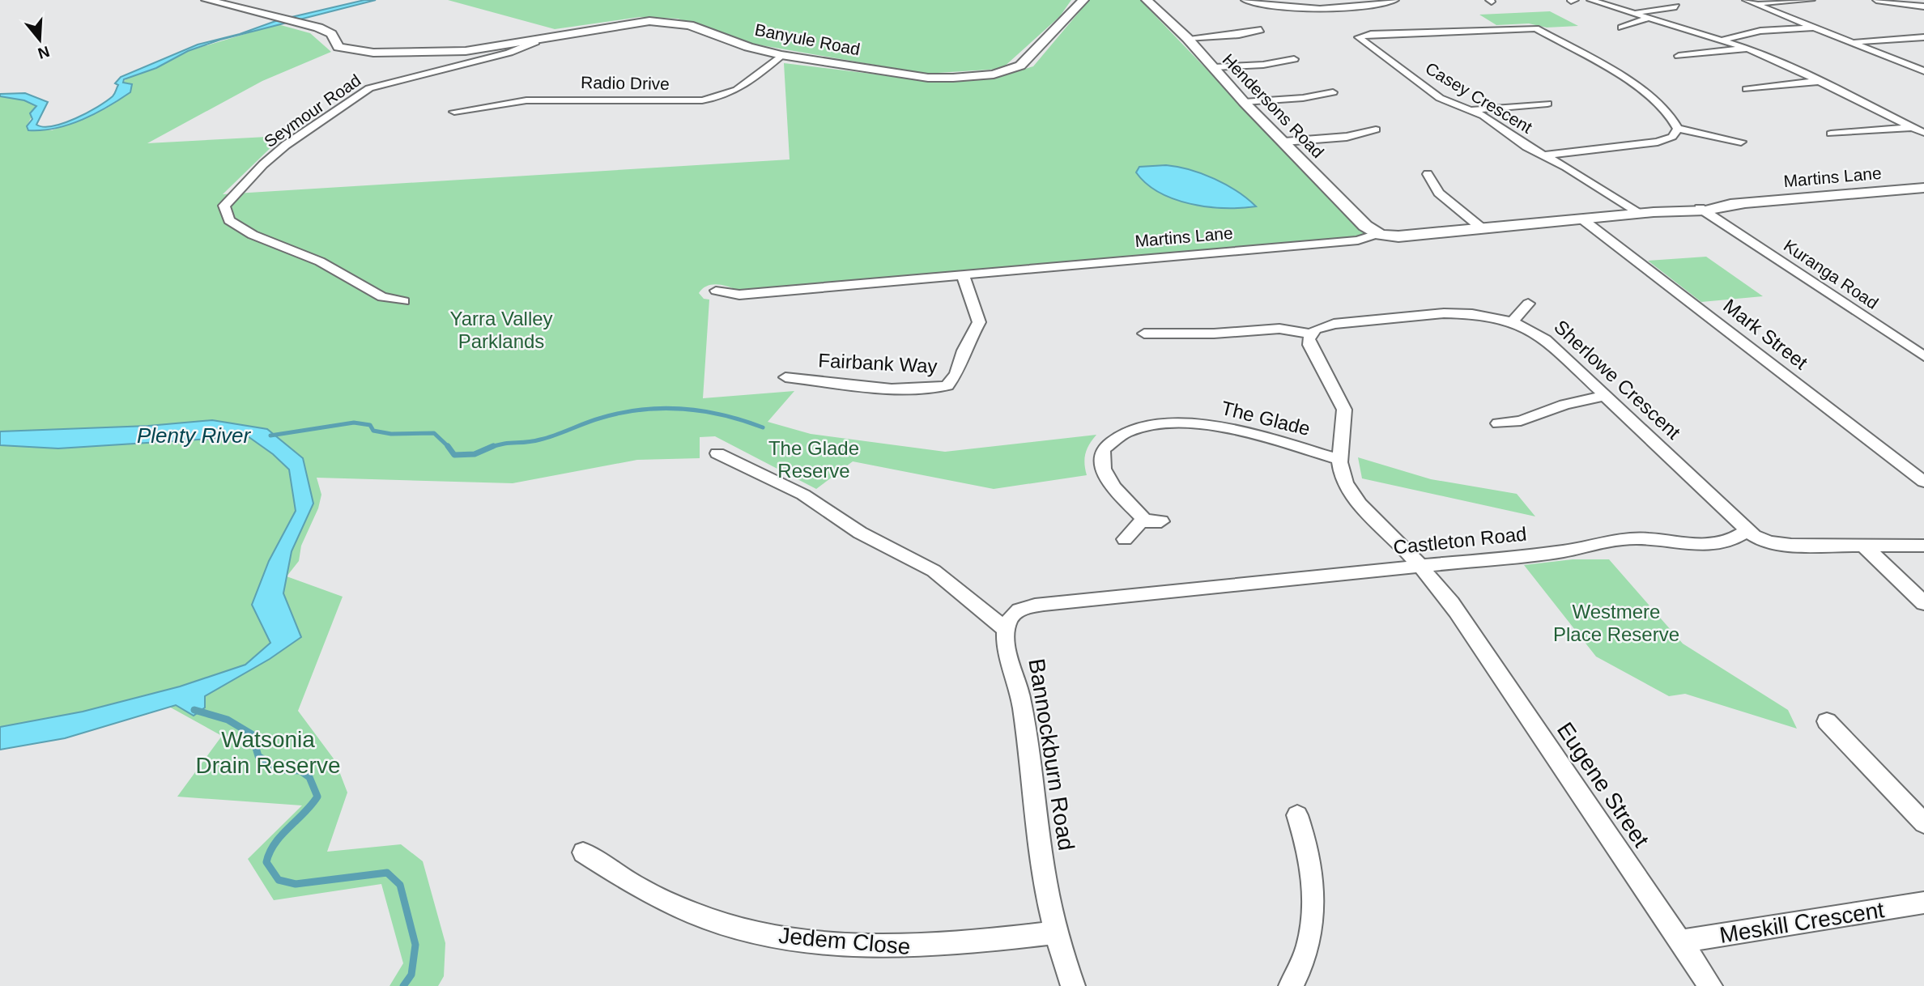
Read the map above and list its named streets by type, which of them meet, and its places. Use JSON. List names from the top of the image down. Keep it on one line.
{"streets":{"street":["Banyule Road","Radio Drive","Casey Crescent","Hendersons Road","Seymour Road","Martins Lane","Kuranga Road","Mark Street","Fairbank Way","Sherlowe Crescent","The Glade","Castleton Road","Bannockburn Road","Eugene Street","Meskill Crescent","Jedem Close"]},"crossings":[["Banyule Road","Radio Drive"],["Banyule Road","Seymour Road"],["Casey Crescent","Martins Lane"],["Hendersons Road","Martins Lane"],["Martins Lane","Kuranga Road"],["Martins Lane","Mark Street"],["Martins Lane","Fairbank Way"],["Sherlowe Crescent","Castleton Road"],["Castleton Road","Bannockburn Road"],["Castleton Road","Eugene Street"],["Bannockburn Road","Jedem Close"],["Eugene Street","Meskill Crescent"]],"water":["Plenty River"],"parks":["Yarra Valley Parklands","The Glade Reserve","Westmere Place Reserve","Watsonia Drain Reserve"],"north":"bottom"}
